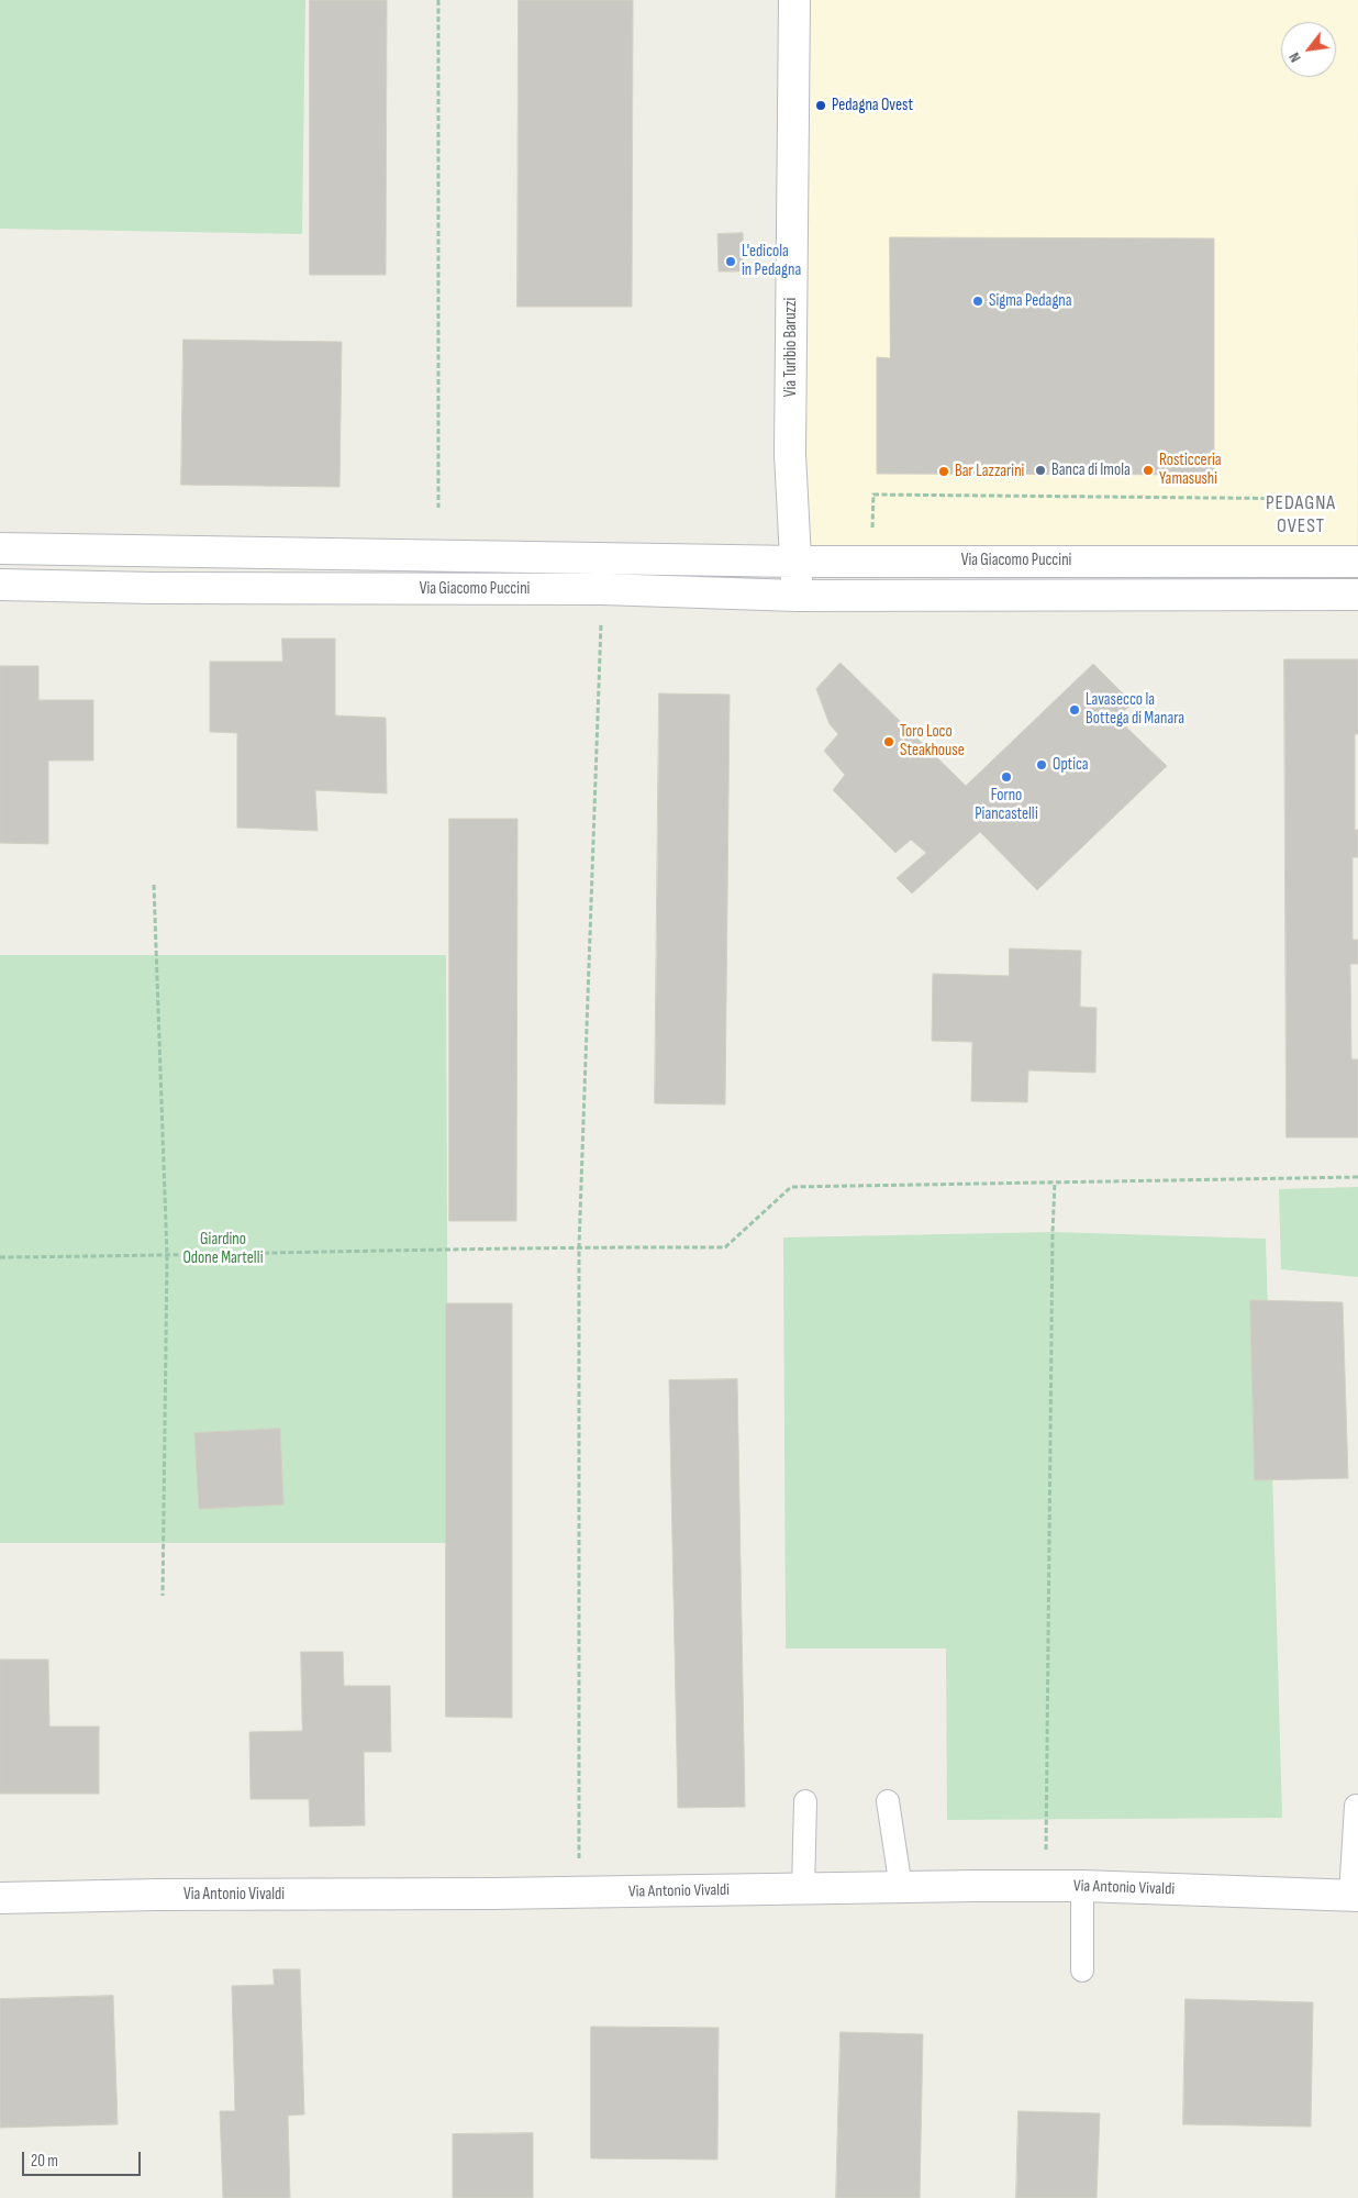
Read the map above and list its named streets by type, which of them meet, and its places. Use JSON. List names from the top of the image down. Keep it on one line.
{"streets":{"street":["Via Turibio Baruzzi","Via Giacomo Puccini","Via Antonio Vivaldi"]},"crossings":[["Via Turibio Baruzzi","Via Giacomo Puccini"]],"districts":["PEDAGNA OVEST"],"parks":["Giardino Odone Martelli"],"places":["Pedagna Ovest","L'edicola in Pedagna","Sigma Pedagna","Banca di Imola","Rosticceria Yamasushi","Bar Lazzarini","Lavasecco la Bottega di Manara","Toro Loco Steakhouse","Optica","Forno Piancastelli"],"scale_bar":"20 m","north":"bottom left"}
